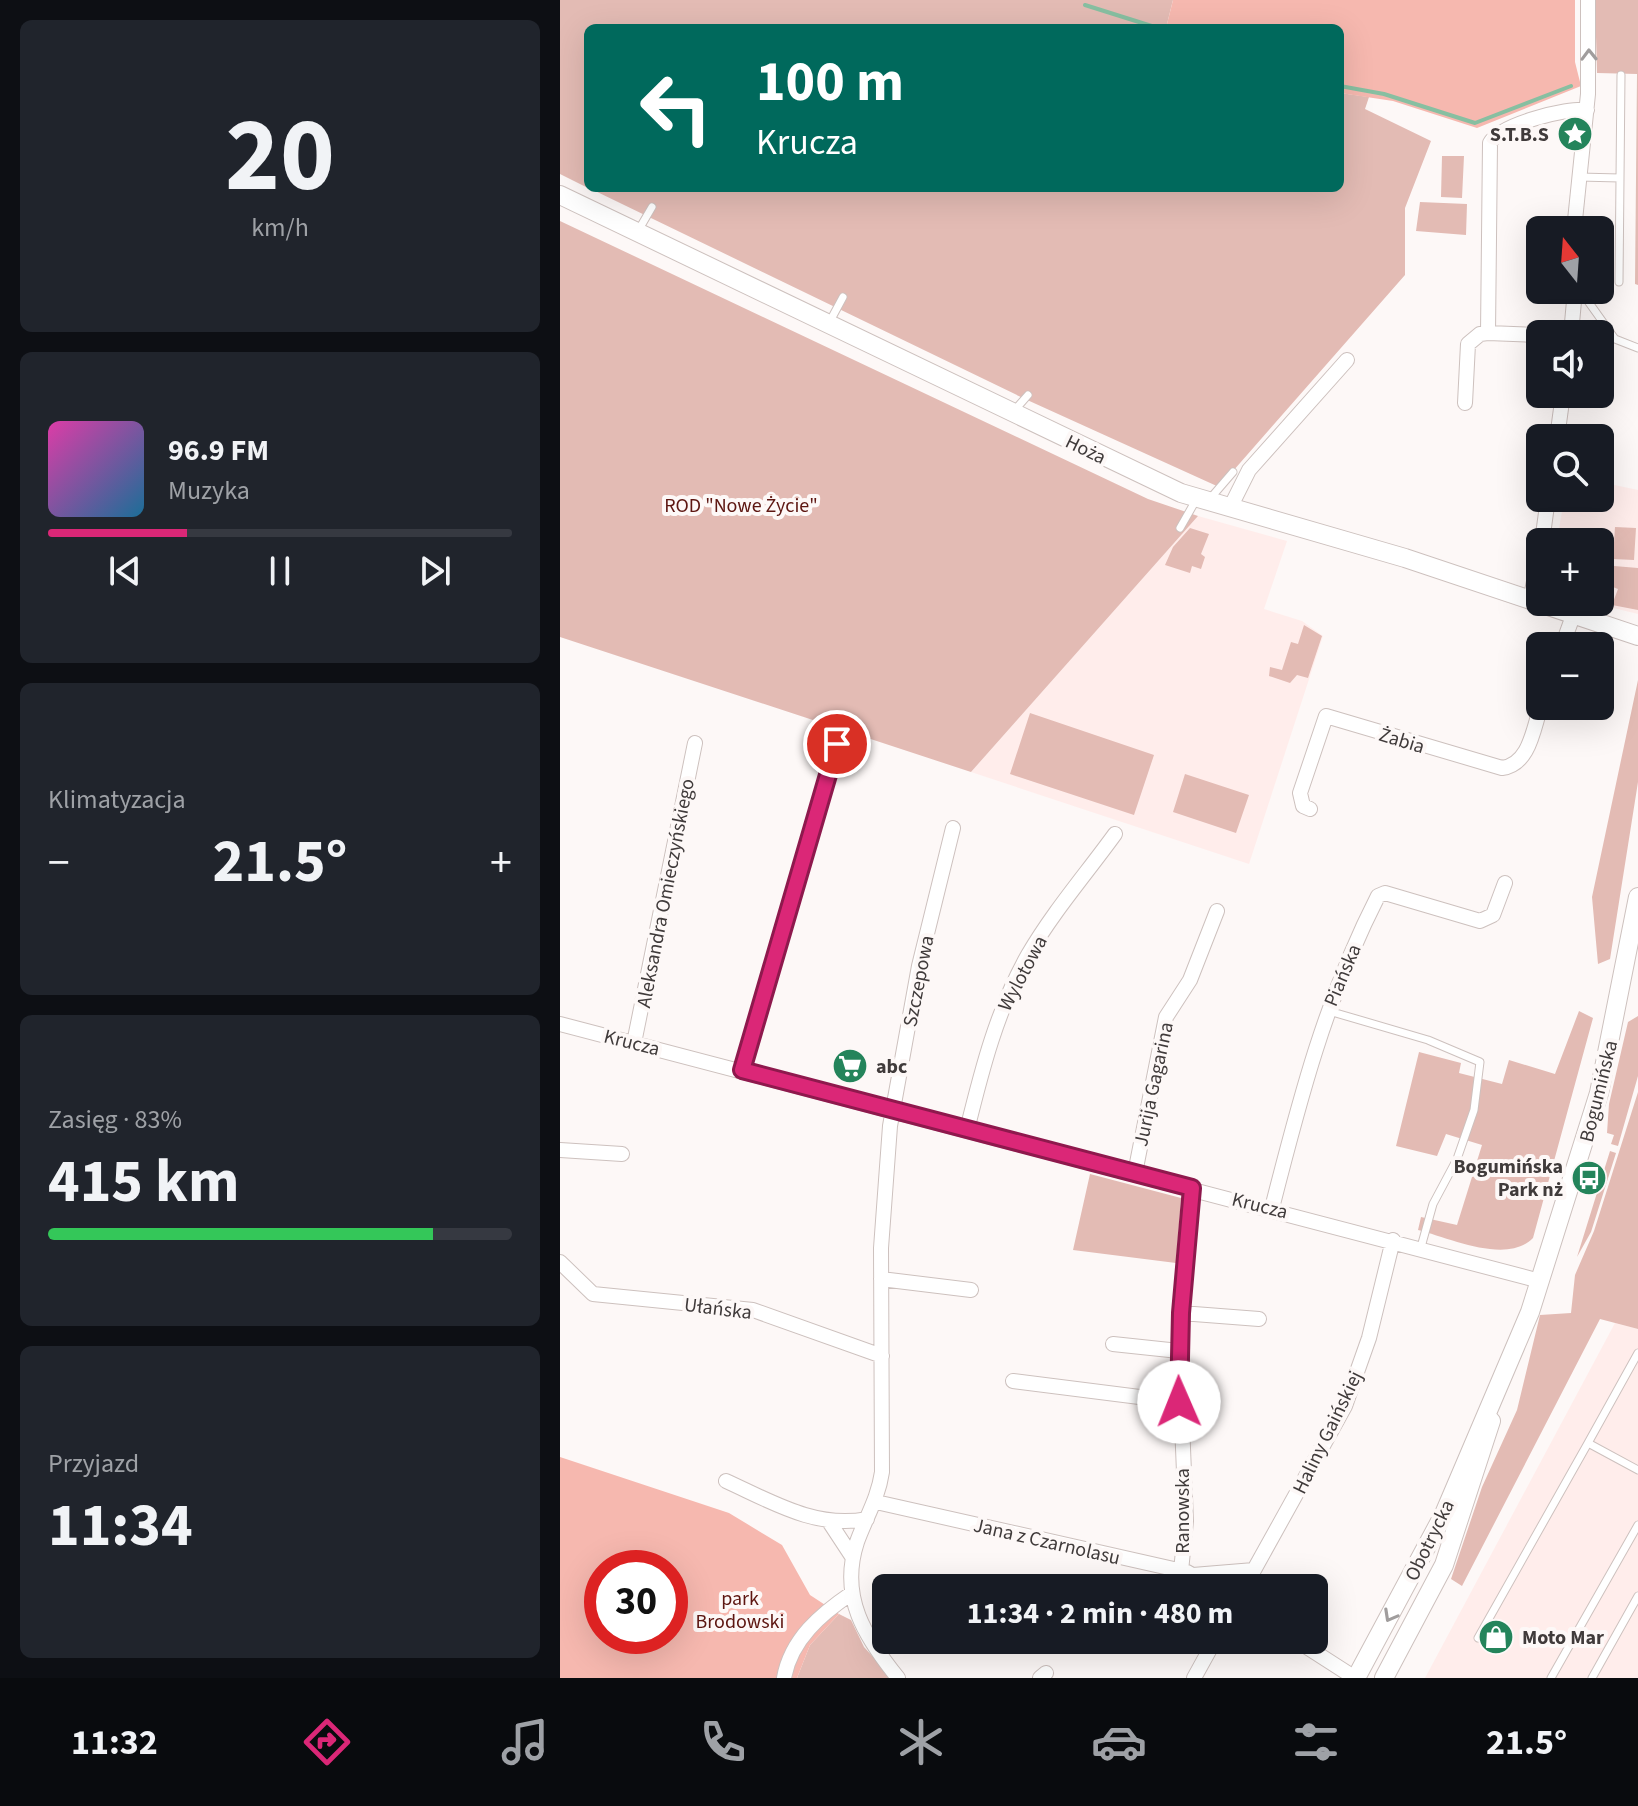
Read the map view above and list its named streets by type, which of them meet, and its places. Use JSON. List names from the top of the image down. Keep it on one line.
{"streets":{"street":["Hoża","Żabia","Aleksandra Omieczyńskiego","Wylotowa","Piańska","Szczepowa","Krucza","Jurija Gagarina","Bogumińska","Ułańska","Haliny Gaińskiej","Ranowska","Obotrycka","Jana z Czarnolasu"]},"crossings":[["Aleksandra Omieczyńskiego","Krucza"],["Wylotowa","Krucza"],["Piańska","Krucza"],["Szczepowa","Krucza"],["Szczepowa","Ułańska"],["Szczepowa","Jana z Czarnolasu"],["Krucza","Jurija Gagarina"],["Krucza","Bogumińska"],["Krucza","Haliny Gaińskiej"],["Krucza","Ranowska"],["Krucza","Obotrycka"],["Bogumińska","Obotrycka"],["Ranowska","Jana z Czarnolasu"]],"parks":["ROD \"Nowe Życie\"","park Brodowski"],"places":{"place":["S.T.B.S"],"supermarket":["abc"],"bus stop":["Bogumińska Park nż"],"shop":["Moto Mar"]},"north":"top","page":{"tile":[["20","km/h"],"Klimatyzacja",["Zasięg · 83%","415 km"],["Przyjazd","11:34"]],"turn":["100 m","Krucza"],"map_buttons":["+","−"],"song":["96.9 FM","Muzyka"],"heat":["−","21.5°","+"],"limit":"30","trip":"11:34 · 2 min · 480 m","tabs":["11:32","21.5°"]}}
